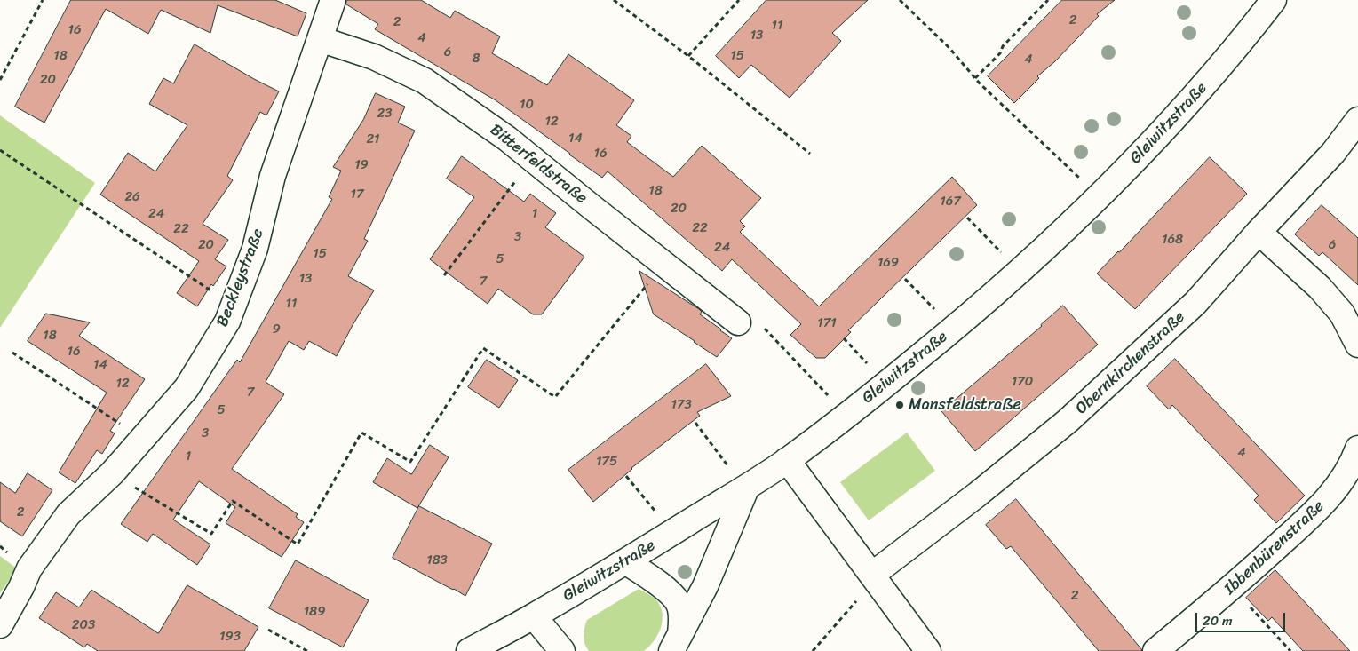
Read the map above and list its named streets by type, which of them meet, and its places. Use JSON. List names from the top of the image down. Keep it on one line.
{"streets":{"street":["Gleiwitzstraße","Bitterfeldstraße","Beckleystraße","Obernkirchenstraße","Ibbenbürenstraße"]},"crossings":[["Bitterfeldstraße","Beckleystraße"]],"places":["Mansfeldstraße"],"house_numbers":["2","2","11","16","13","4","6","18","15","8","4","20","10","23","12","14","21","16","19","18","17","26","167","20","24","1","22","22","3","168","20","6","24","15","5","169","13","7","11","171","9","18","16","14","170","12","7","173","5","3","4","1","175","2","183","2","189","203","193"],"scale_bar":"20 m"}
